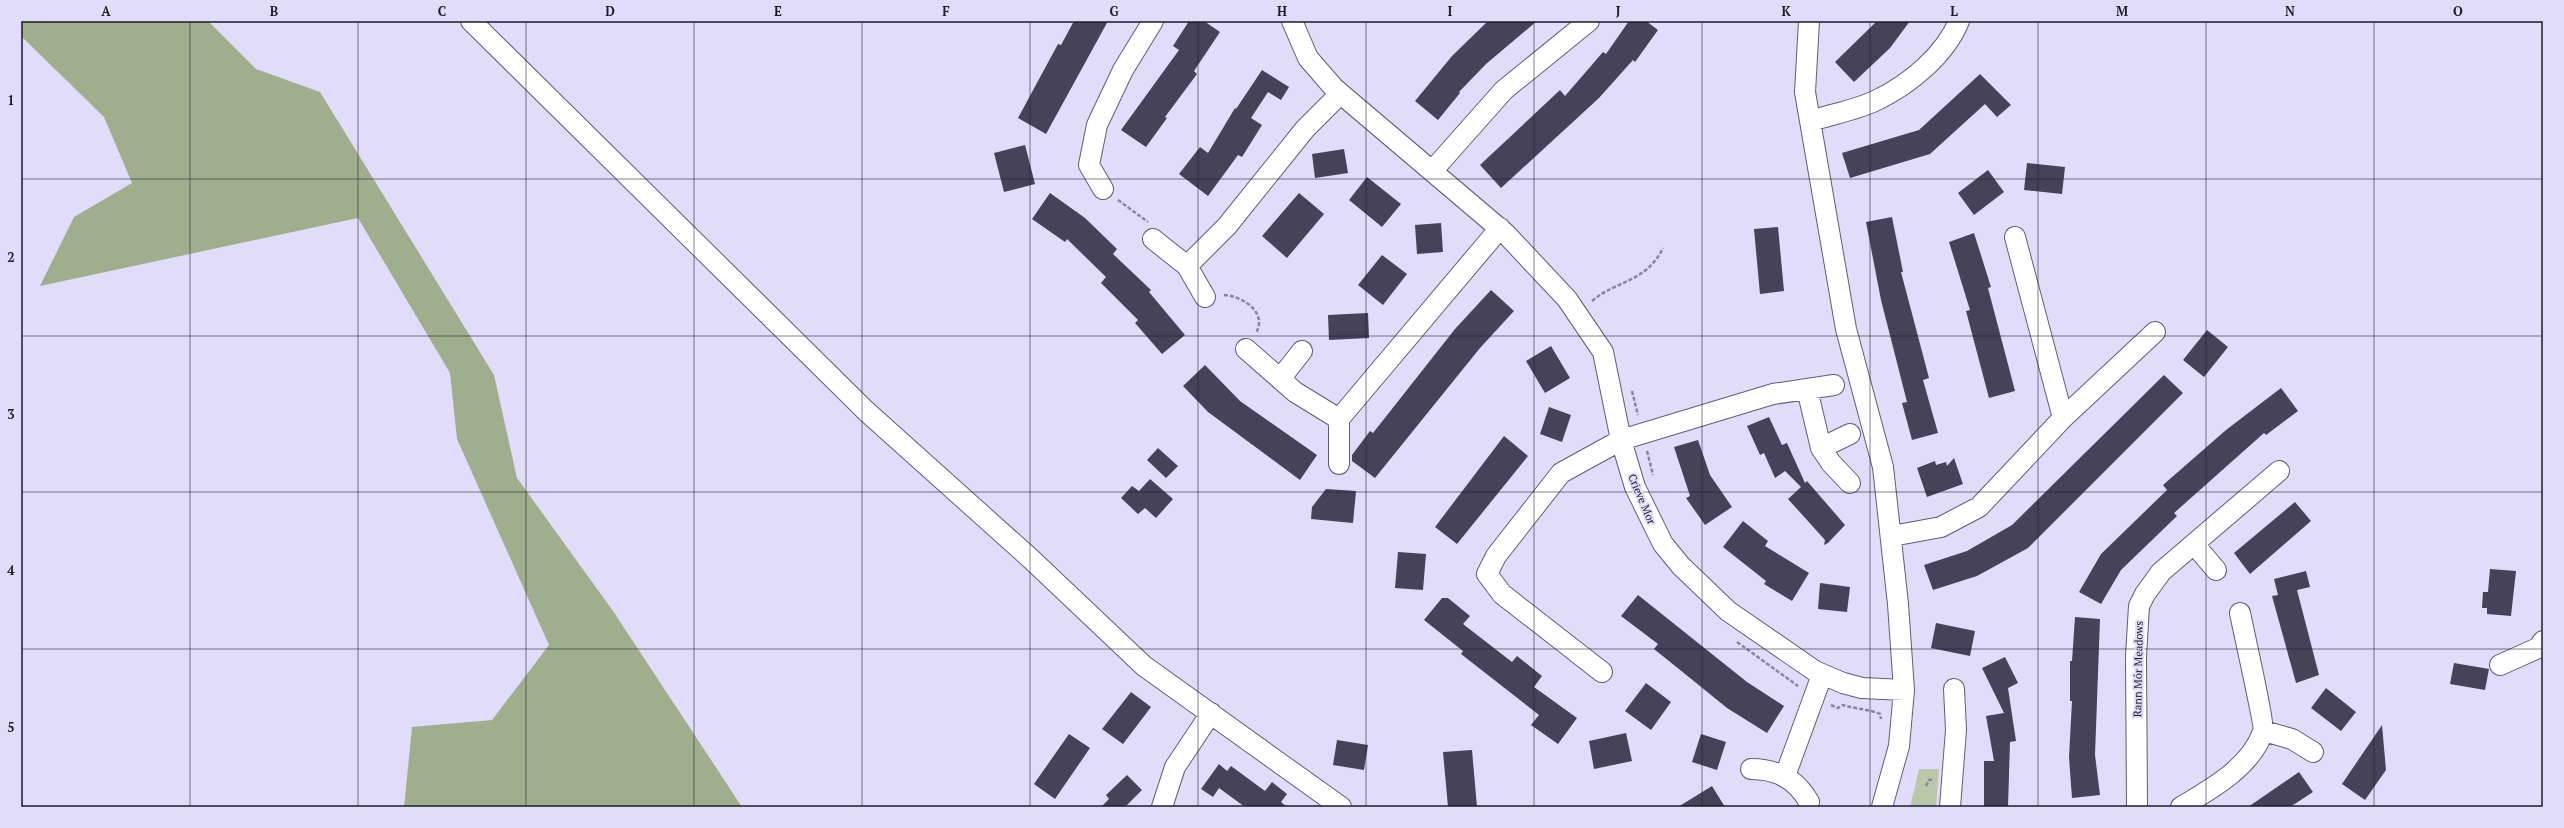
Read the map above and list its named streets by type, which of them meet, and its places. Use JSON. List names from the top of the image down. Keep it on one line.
{"streets":{"street":["Crieve Mor","Rann Mór Meadows"]},"grid":{"columns":["A","B","C","D","E","F","G","H","I","J","K","L","M","N","O"],"rows":["1","2","3","4","5"]}}
